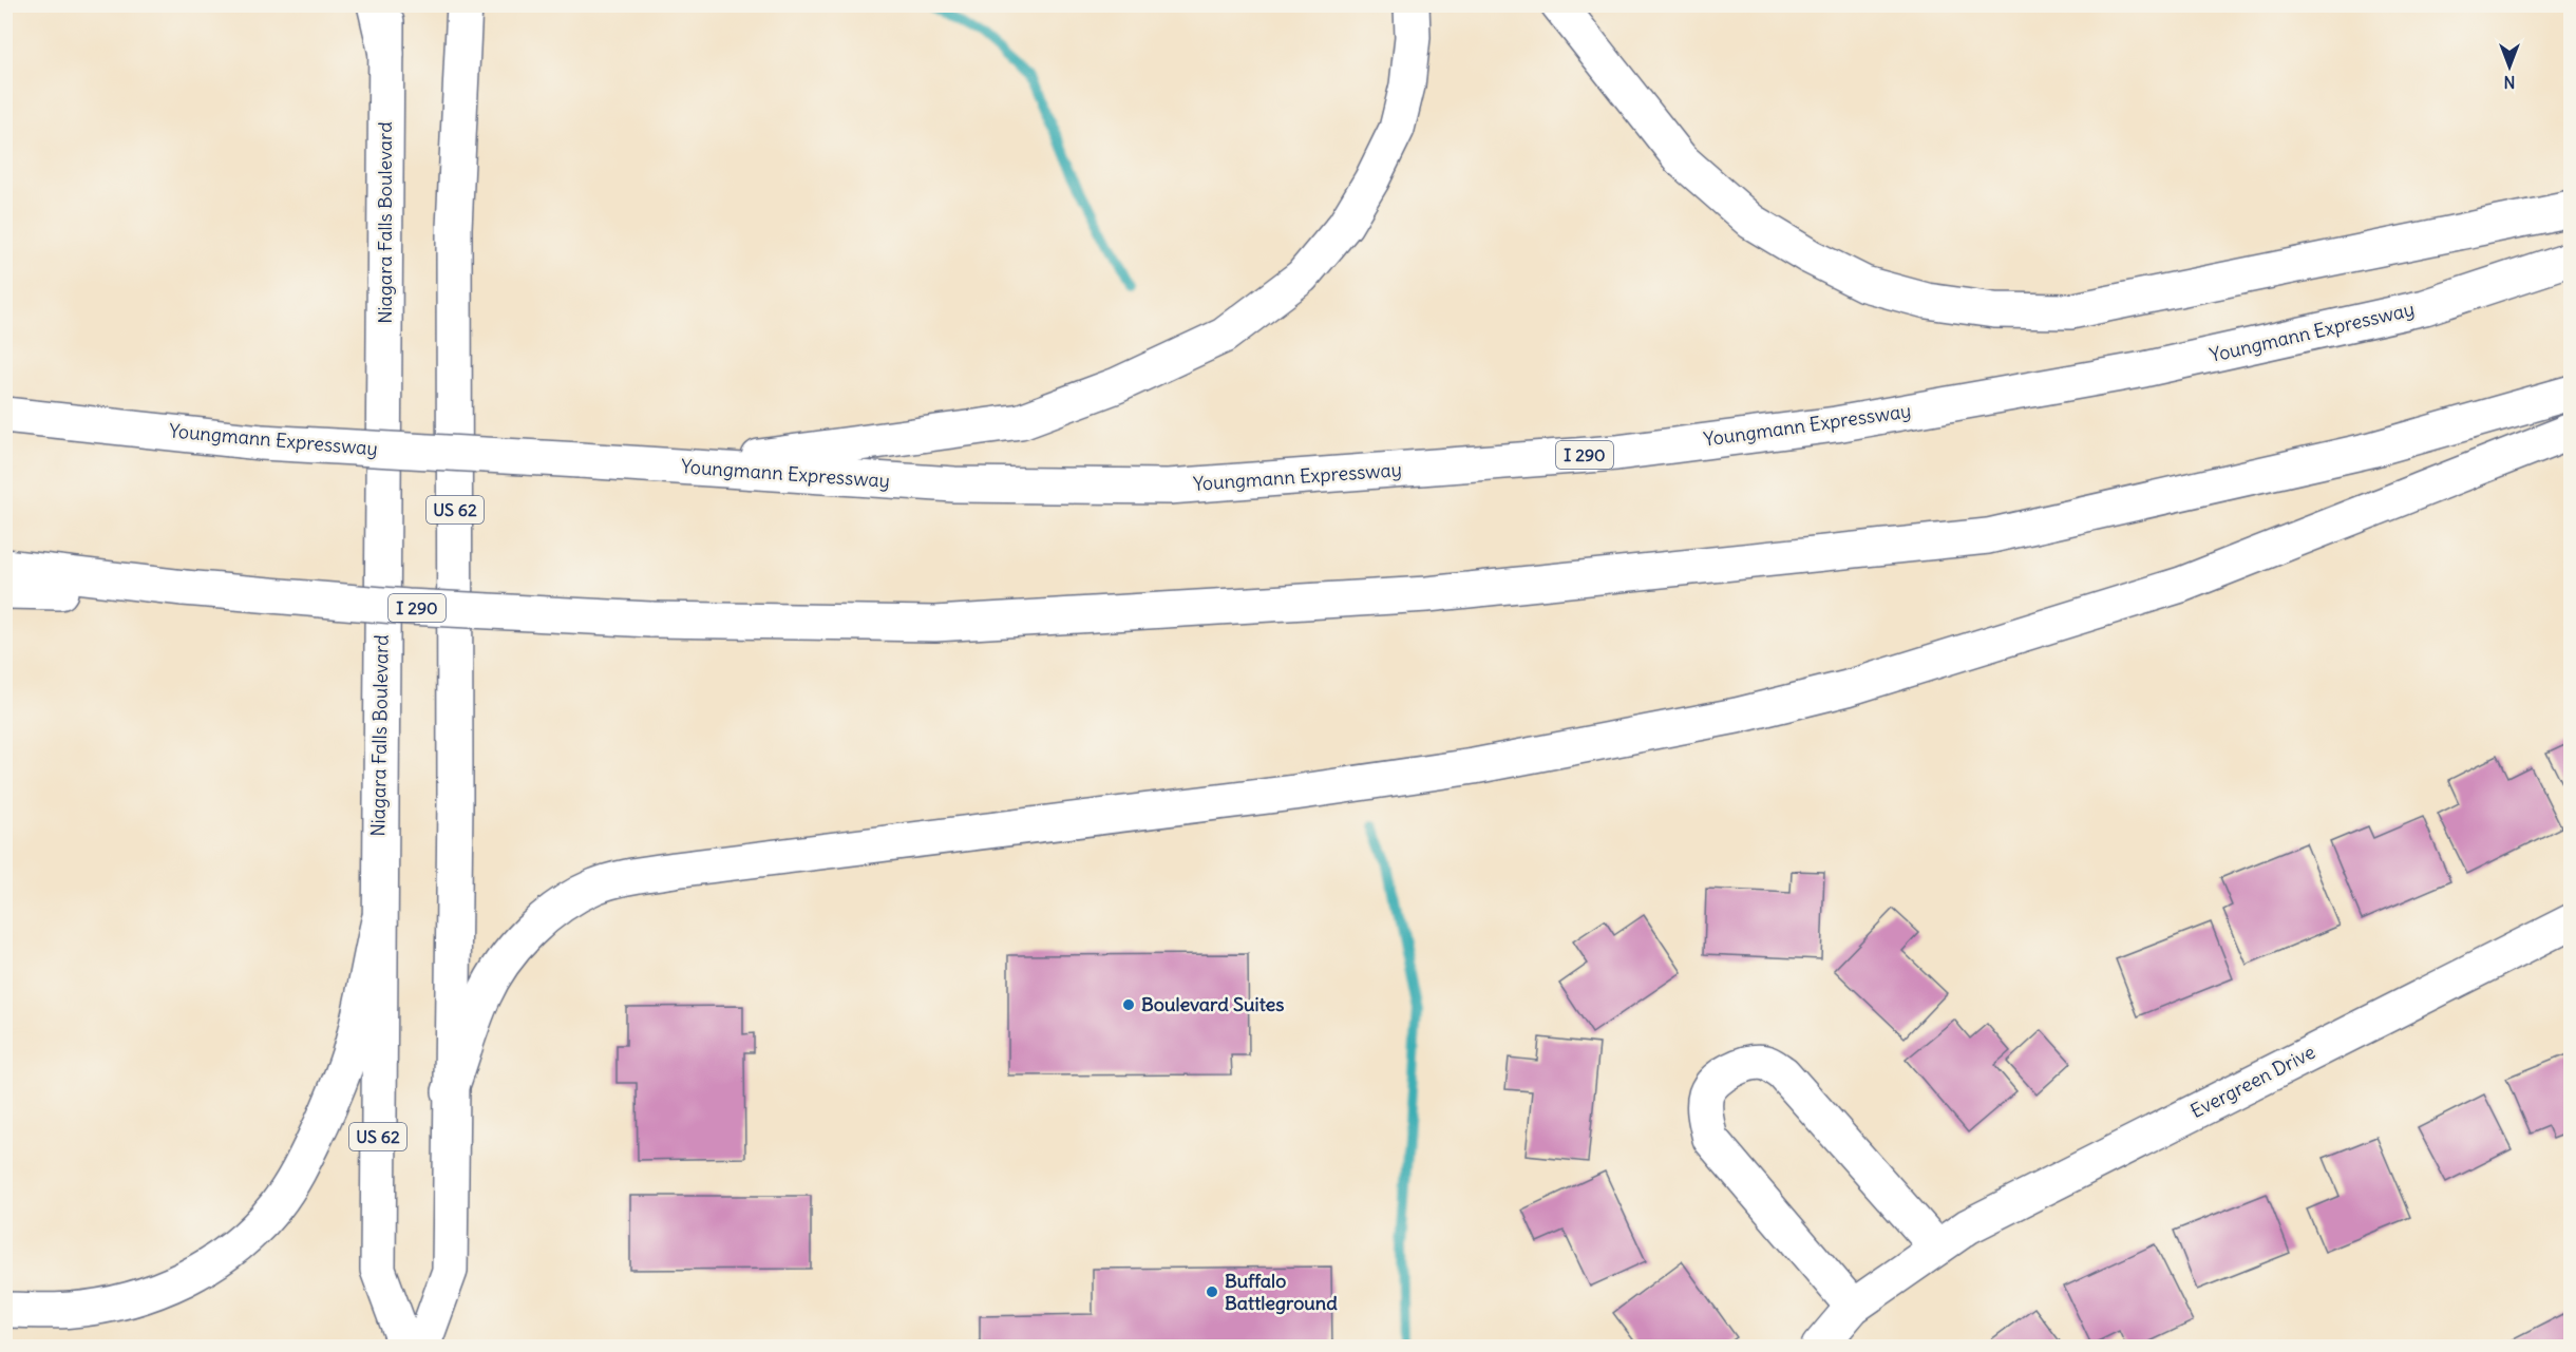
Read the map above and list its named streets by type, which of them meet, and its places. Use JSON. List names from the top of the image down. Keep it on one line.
{"streets":{"main road":["Niagara Falls Boulevard","Youngmann Expressway","I 290","US 62","Evergreen Drive"]},"places":["Boulevard Suites","Buffalo Battleground"],"north":"bottom"}
